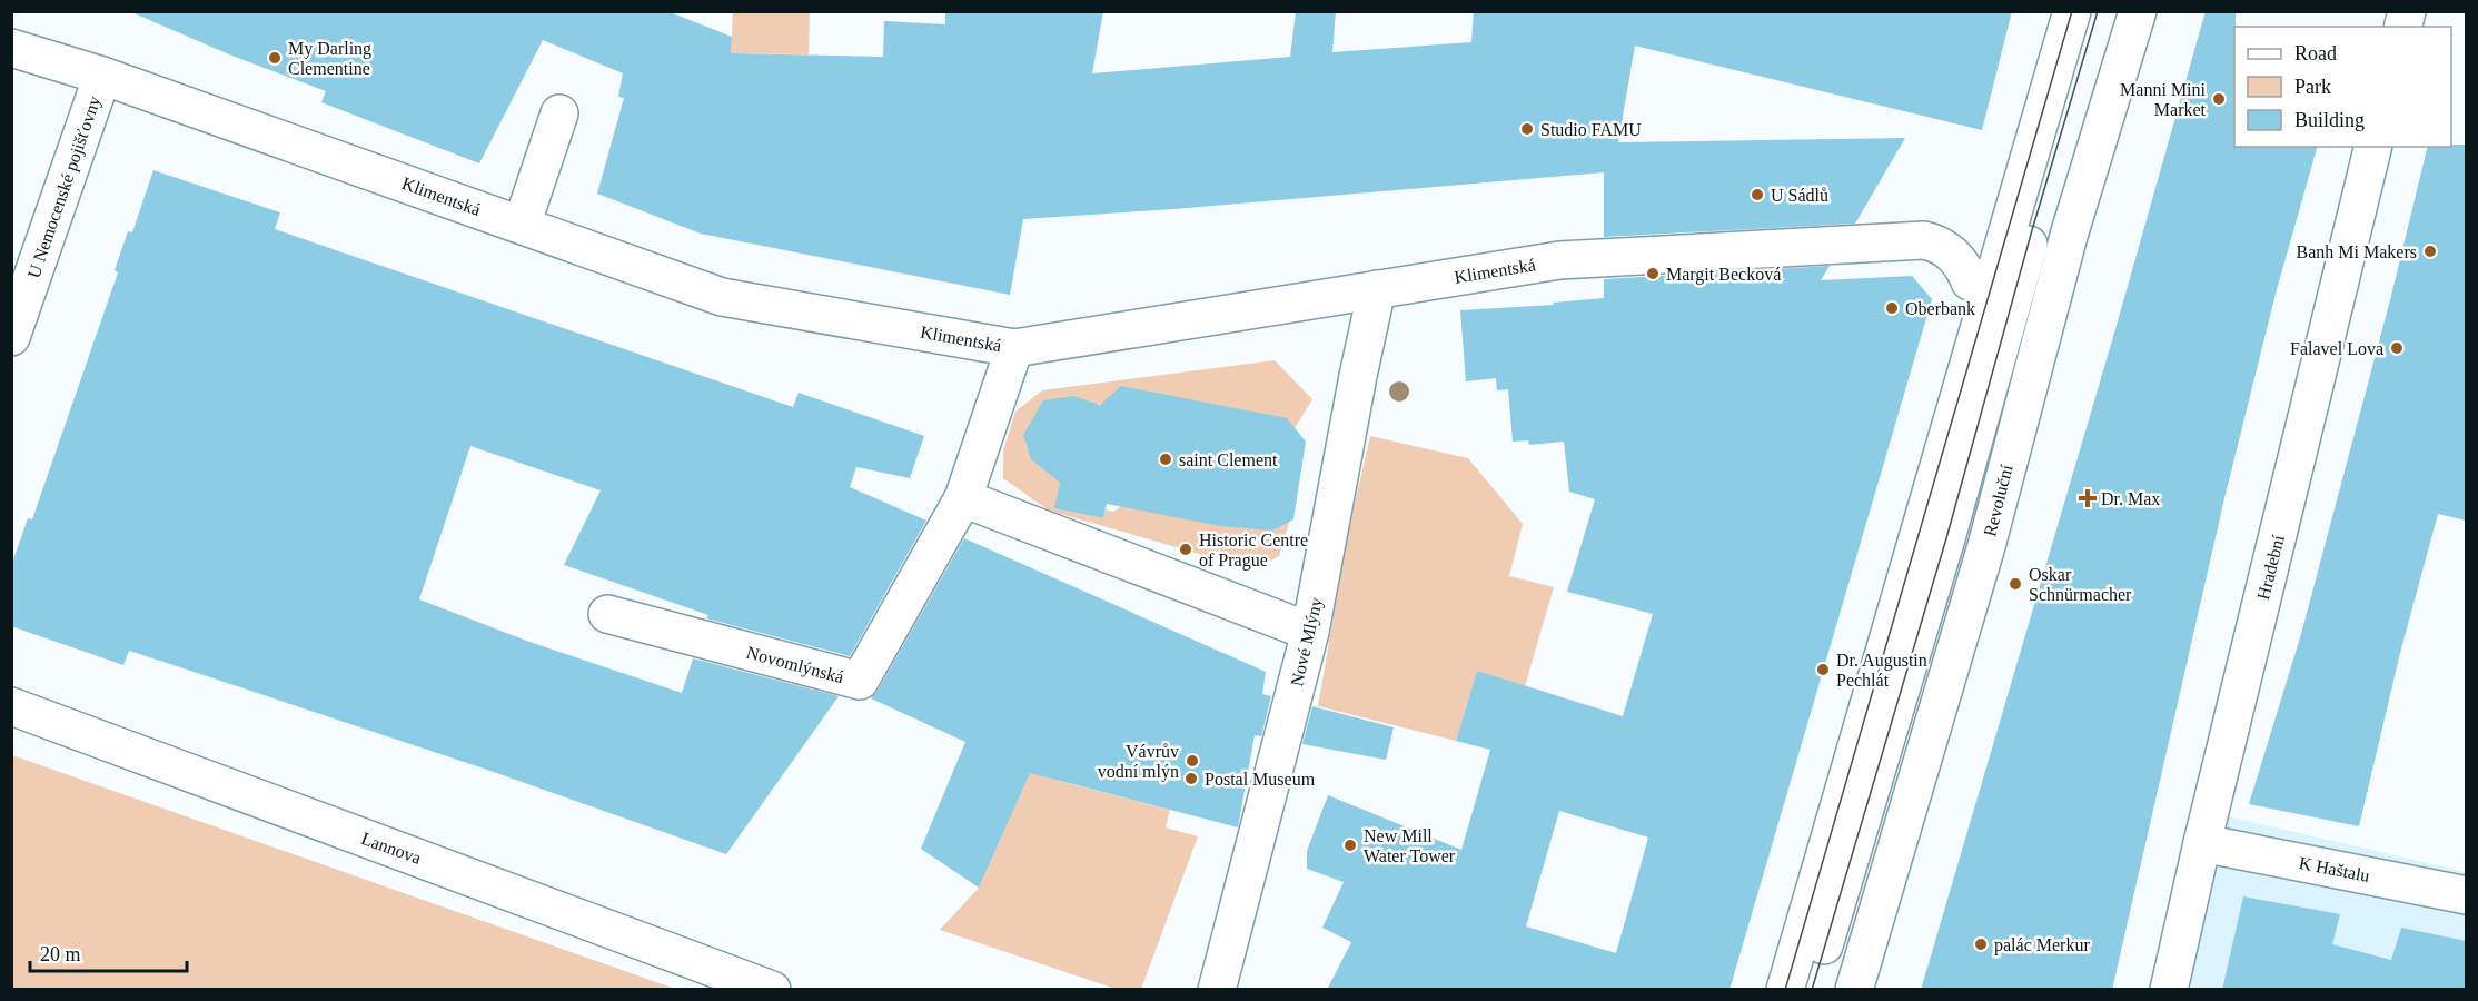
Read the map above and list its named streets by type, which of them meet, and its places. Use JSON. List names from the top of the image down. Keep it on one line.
{"streets":{"street":["U Nemocenské pojišťovny","Klimentská","Revoluční","Hradební","Nové Mlýny","Novomlýnská","Lannova","K Haštalu"]},"crossings":[["U Nemocenské pojišťovny","Klimentská"],["Klimentská","Nové Mlýny"],["Klimentská","Novomlýnská"],["Hradební","K Haštalu"]],"places":{"other":["My Darling Clementine","Manni Mini Market","Studio FAMU","U Sádlů","Banh Mi Makers","Margit Becková","Oberbank","Falavel Lova","saint Clement","Historic Centre of Prague","Oskar Schnürmacher","Dr. Augustin Pechlát","Vávrův vodní mlýn","Postal Museum","New Mill Water Tower","palác Merkur"],"health":["Dr. Max"]},"legend":["Road","Park","Building"],"scale_bar":"20 m"}
